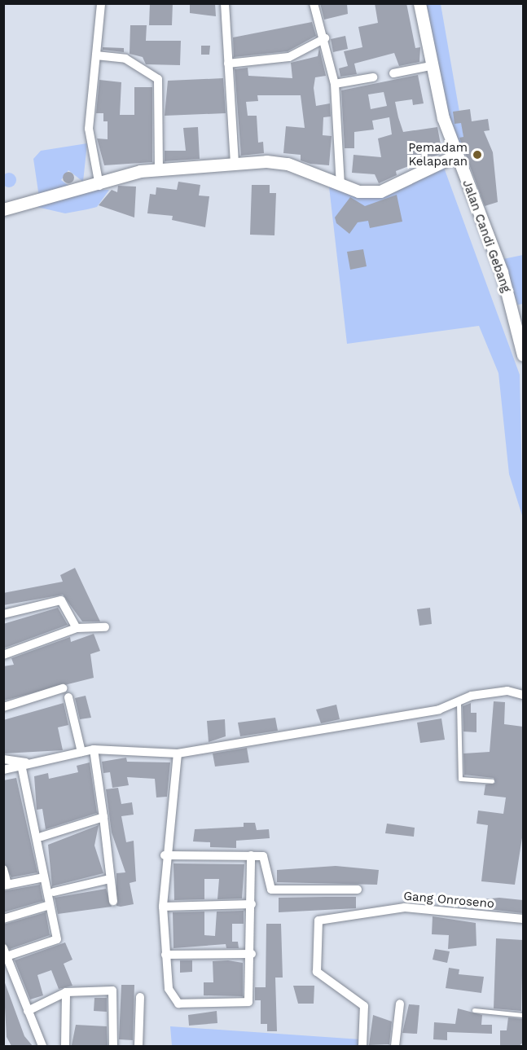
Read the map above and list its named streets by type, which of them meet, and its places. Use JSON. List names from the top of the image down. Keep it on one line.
{"streets":{"street":["Jalan Candi Gebang","Gang Onroseno"]},"places":["Pemadam Kelaparan"]}
